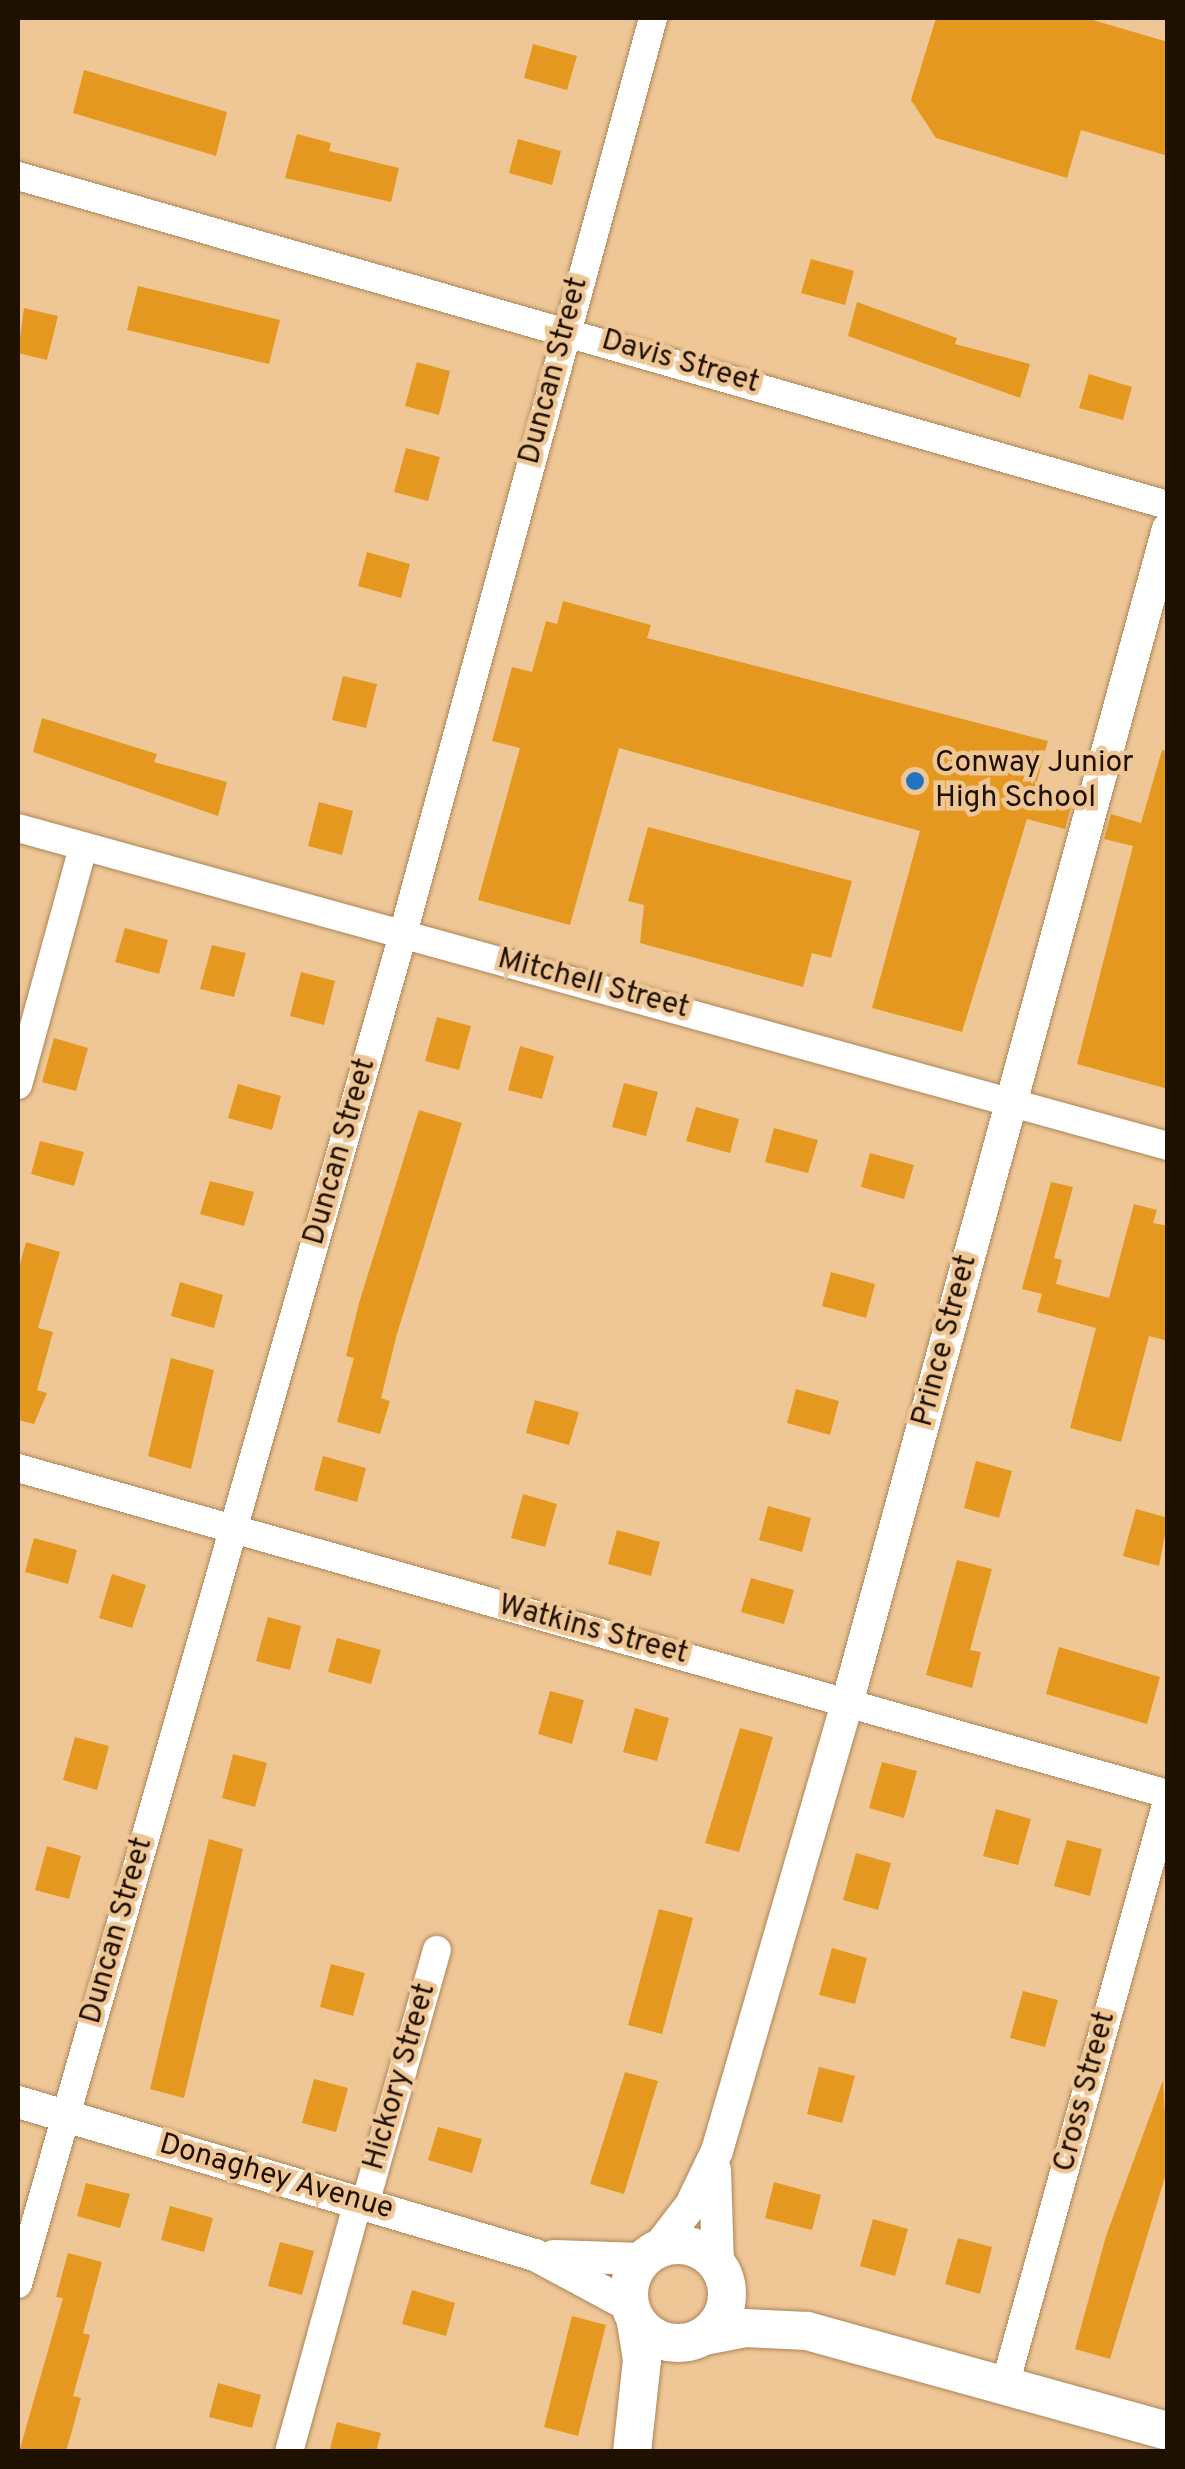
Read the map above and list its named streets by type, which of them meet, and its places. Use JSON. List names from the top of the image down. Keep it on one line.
{"streets":{"street":["Davis Street","Duncan Street","Mitchell Street","Prince Street","Watkins Street","Hickory Street","Cross Street","Donaghey Avenue"]},"crossings":[["Davis Street","Duncan Street"],["Duncan Street","Mitchell Street"],["Duncan Street","Watkins Street"],["Duncan Street","Donaghey Avenue"],["Mitchell Street","Prince Street"],["Prince Street","Watkins Street"],["Prince Street","Donaghey Avenue"],["Watkins Street","Cross Street"],["Hickory Street","Donaghey Avenue"]],"places":["Conway Junior High School"]}
